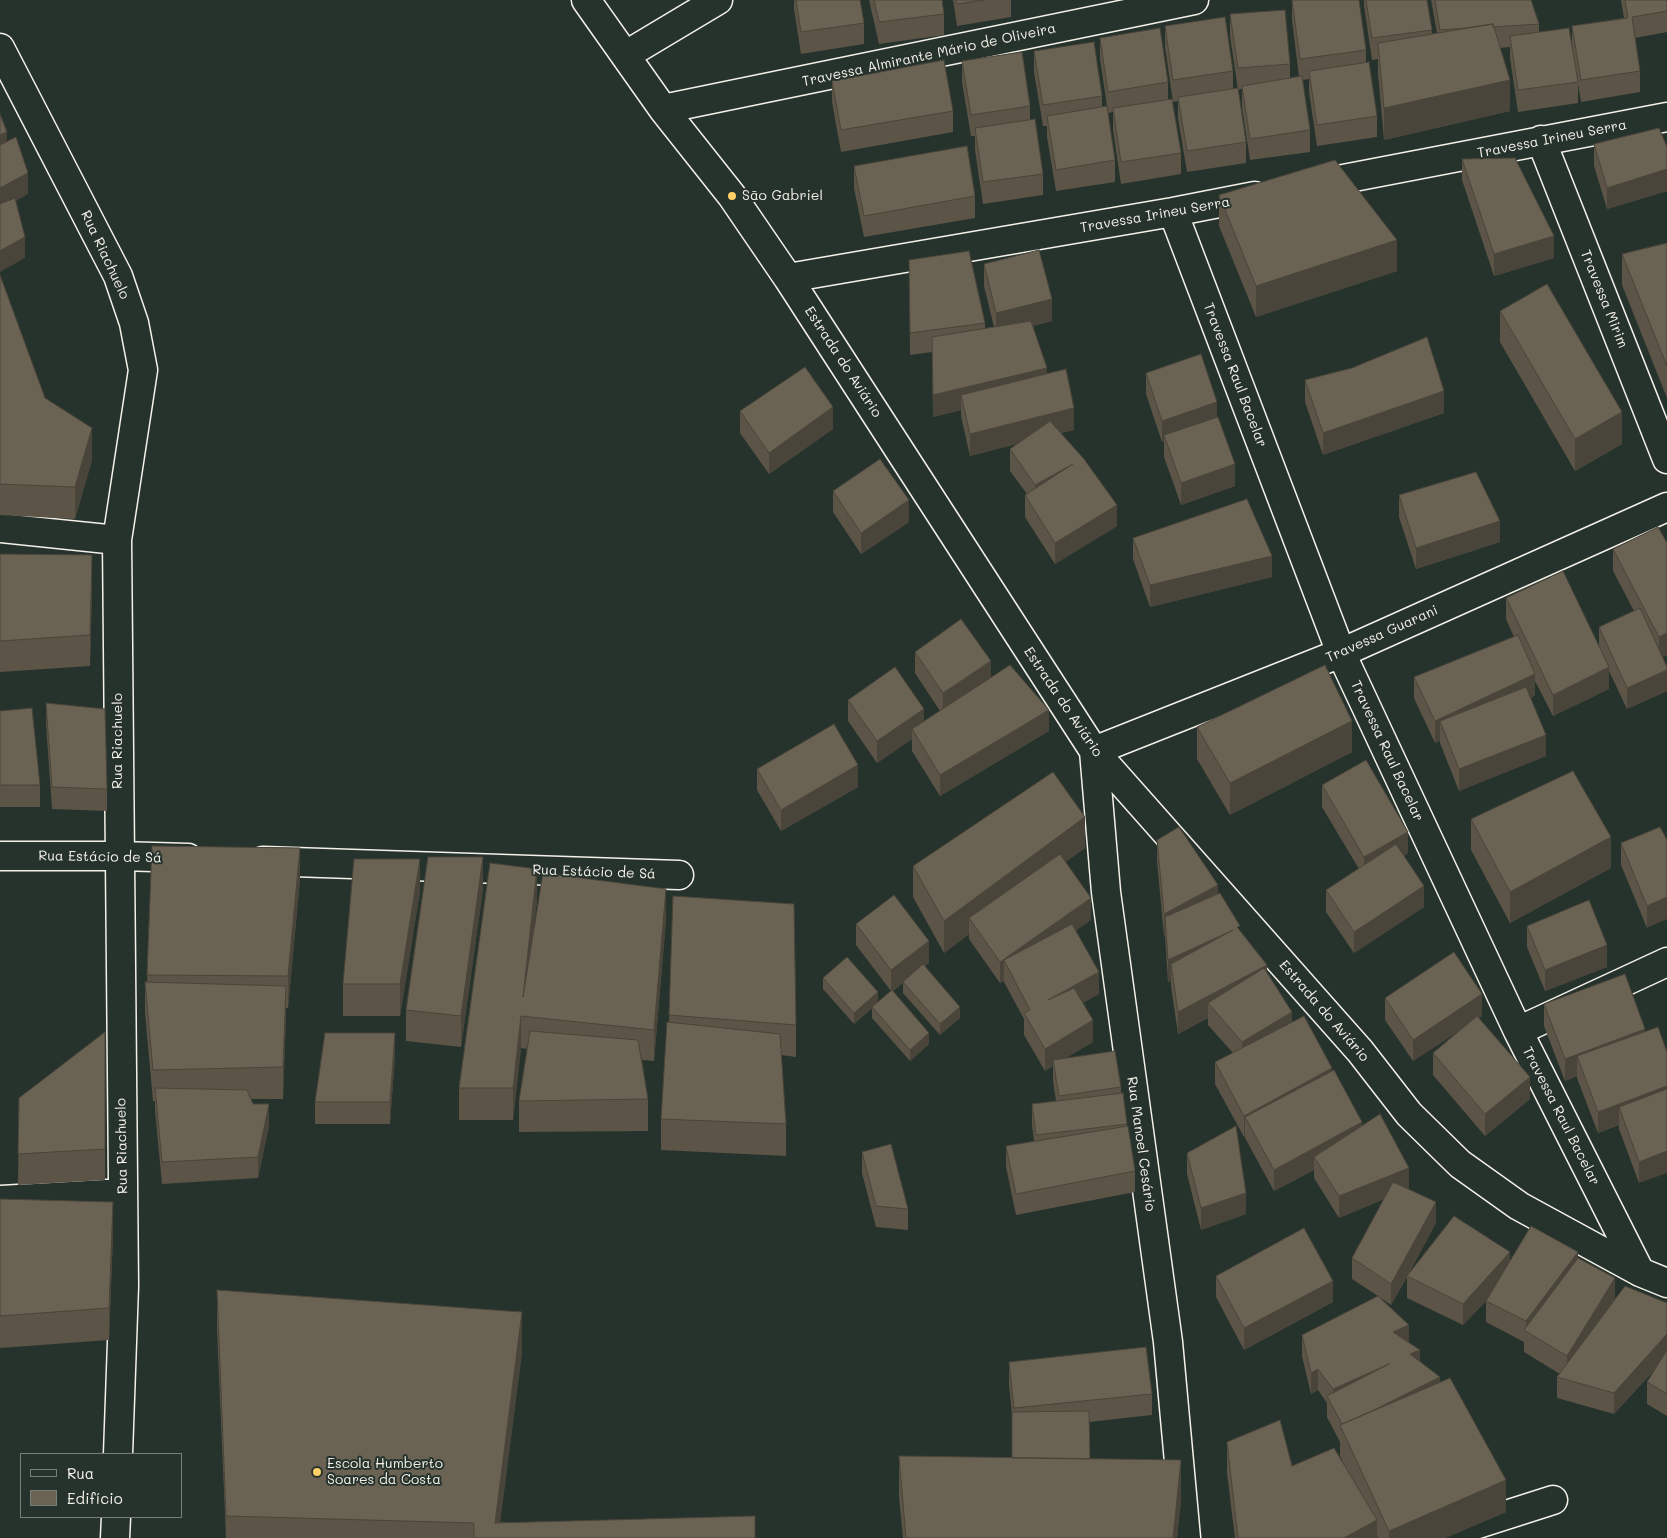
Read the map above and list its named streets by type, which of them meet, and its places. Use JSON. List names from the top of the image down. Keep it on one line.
{"streets":{"street":["Travessa Almirante Mário de Oliveira","Travessa Irineu Serra","Rua Riachuelo","Travessa Mirim","Estrada do Aviário","Travessa Raul Bacelar","Travessa Guarani","Rua Estácio de Sá","Rua Manoel Cesário"]},"crossings":[["Travessa Almirante Mário de Oliveira","Estrada do Aviário"],["Travessa Irineu Serra","Travessa Mirim"],["Travessa Irineu Serra","Estrada do Aviário"],["Travessa Irineu Serra","Travessa Raul Bacelar"],["Rua Riachuelo","Rua Estácio de Sá"],["Estrada do Aviário","Travessa Raul Bacelar"],["Estrada do Aviário","Travessa Guarani"],["Estrada do Aviário","Rua Manoel Cesário"],["Travessa Raul Bacelar","Travessa Guarani"],["Travessa Guarani","Rua Manoel Cesário"]],"places":["São Gabriel","Escola Humberto Soares da Costa"],"legend":["Rua","Edifício"]}
